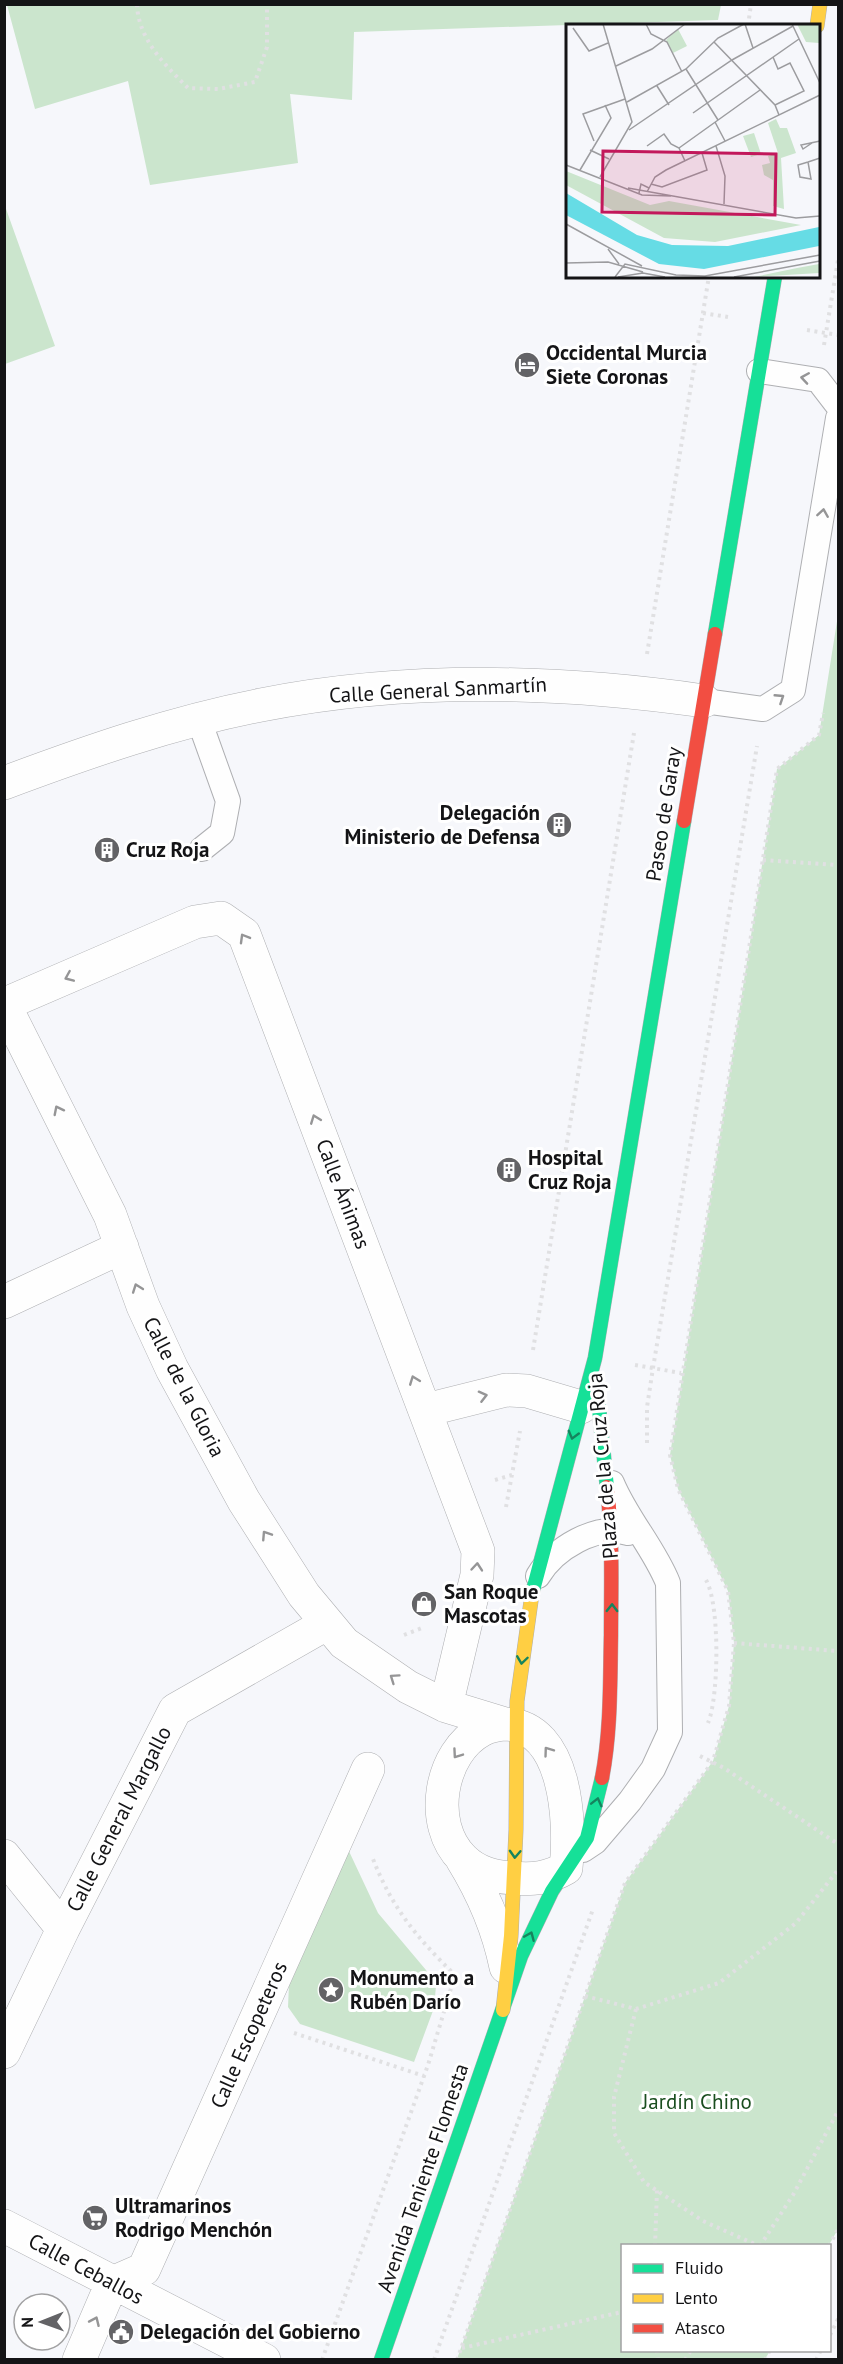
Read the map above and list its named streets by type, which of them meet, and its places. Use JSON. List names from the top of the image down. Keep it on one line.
{"streets":{"main road":["Paseo de Garay","Plaza de la Cruz Roja","Avenida Teniente Flomesta"],"street":["Calle General Sanmartín","Calle Ánimas","Calle de la Gloria","Calle General Margallo","Calle Escopeteros","Calle Ceballos"]},"crossings":[["Calle General Sanmartín","Paseo de Garay"],["Paseo de Garay","Plaza de la Cruz Roja"],["Calle Ánimas","Calle de la Gloria"],["Calle Ánimas","Plaza de la Cruz Roja"],["Calle de la Gloria","Plaza de la Cruz Roja"],["Calle de la Gloria","Calle General Margallo"],["Plaza de la Cruz Roja","Avenida Teniente Flomesta"],["Calle Escopeteros","Calle Ceballos"]],"one_way":["Calle de la Gloria"],"parks":["Jardín Chino"],"places":{"hotel":["Occidental Murcia Siete Coronas"],"building":["Delegación Ministerio de Defensa","Cruz Roja","Hospital Cruz Roja"],"shop":["San Roque Mascotas"],"place":["Monumento a Rubén Darío"],"supermarket":["Ultramarinos Rodrigo Menchón"],"public building":["Delegación del Gobierno"]},"legend":["Fluido","Lento","Atasco"],"north":"left"}
